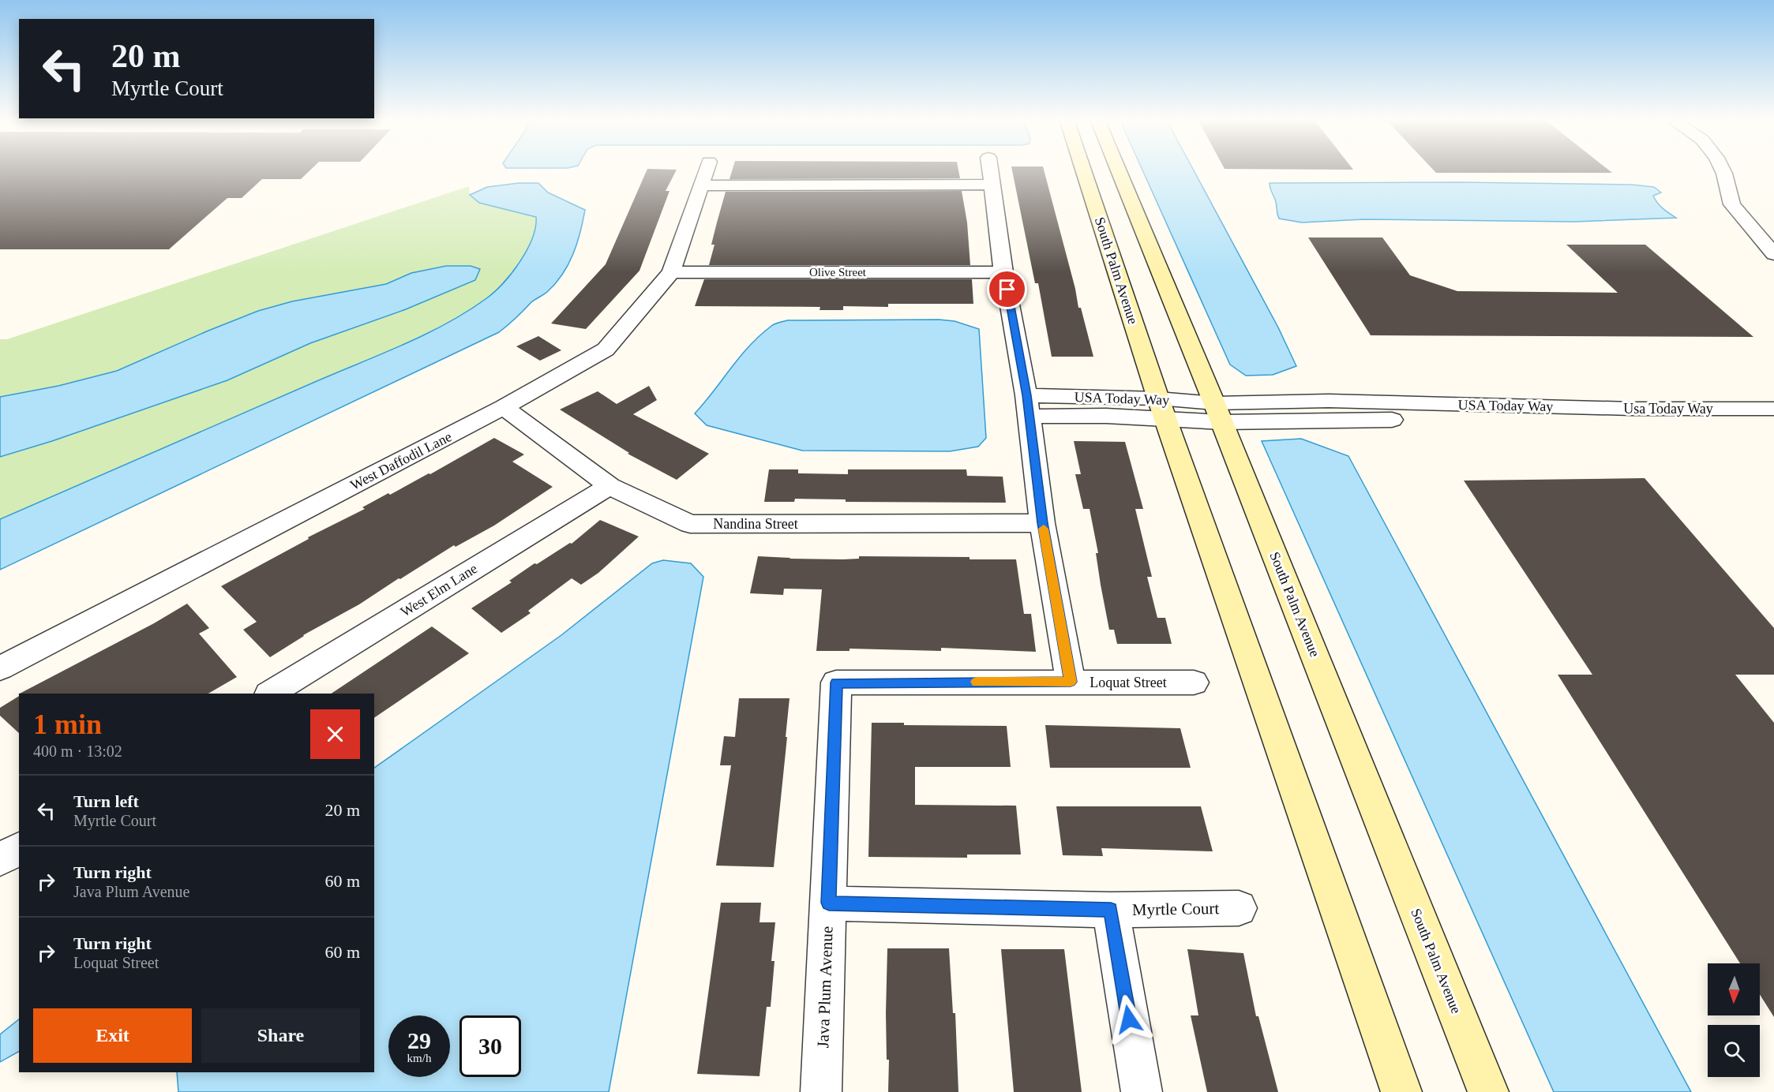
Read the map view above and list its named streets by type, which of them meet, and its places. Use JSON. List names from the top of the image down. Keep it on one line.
{"streets":{"main road":["South Palm Avenue"],"street":["Olive Street","USA Today Way","Usa Today Way","West Daffodil Lane","Nandina Street","West Elm Lane","Loquat Street","Myrtle Court","Java Plum Avenue"]},"crossings":[["South Palm Avenue","USA Today Way"],["Olive Street","West Daffodil Lane"],["USA Today Way","Usa Today Way"],["West Daffodil Lane","Nandina Street"],["Nandina Street","West Elm Lane"],["Loquat Street","Java Plum Avenue"],["Myrtle Court","Java Plum Avenue"]],"north":"bottom","page":{"turn":["20 m","Myrtle Court"],"heading":["1 min","400 m · 13:02"],"list":[{"name":"Turn left","note":"Myrtle Court","value":"20 m"},{"name":"Turn right","note":"Java Plum Avenue","value":"60 m"},{"name":"Turn right","note":"Loquat Street","value":"60 m"}],"buttons":["Exit","Share"],"speed":"29 km/h","limit":"30"}}
